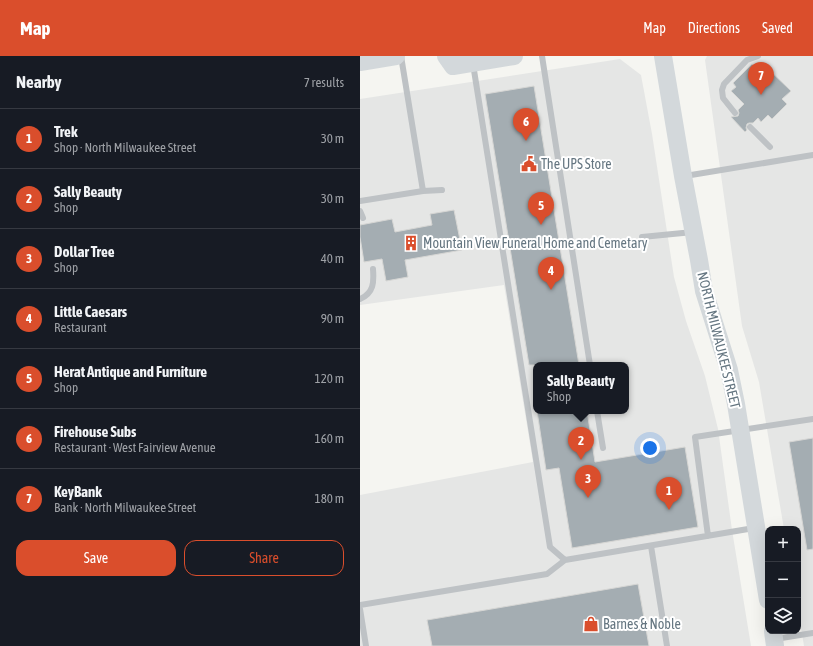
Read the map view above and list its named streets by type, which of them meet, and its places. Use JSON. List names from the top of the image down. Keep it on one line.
{"streets":{"main road":["NORTH MILWAUKEE STREET"]},"places":{"public building":["The UPS Store"],"building":["Mountain View Funeral Home and Cemetary"],"shop":["Barnes & Noble"]},"page":{"header":"Map","nav":["Map","Directions","Saved"],"heading":["Nearby","7 results"],"pins":["7","6","5","4","2","3","1"],"list":[{"mark":"1","name":"Trek","note":"Shop · North Milwaukee Street","value":"30 m"},{"mark":"2","name":"Sally Beauty","note":"Shop","value":"30 m"},{"mark":"3","name":"Dollar Tree","note":"Shop","value":"40 m"},{"mark":"4","name":"Little Caesars","note":"Restaurant","value":"90 m"},{"mark":"5","name":"Herat Antique and Furniture","note":"Shop","value":"120 m"},{"mark":"6","name":"Firehouse Subs","note":"Restaurant · West Fairview Avenue","value":"160 m"},{"mark":"7","name":"KeyBank","note":"Bank · North Milwaukee Street","value":"180 m"}],"popup":["Sally Beauty","Shop"],"map_buttons":["+","−"],"buttons":["Save","Share"]}}
